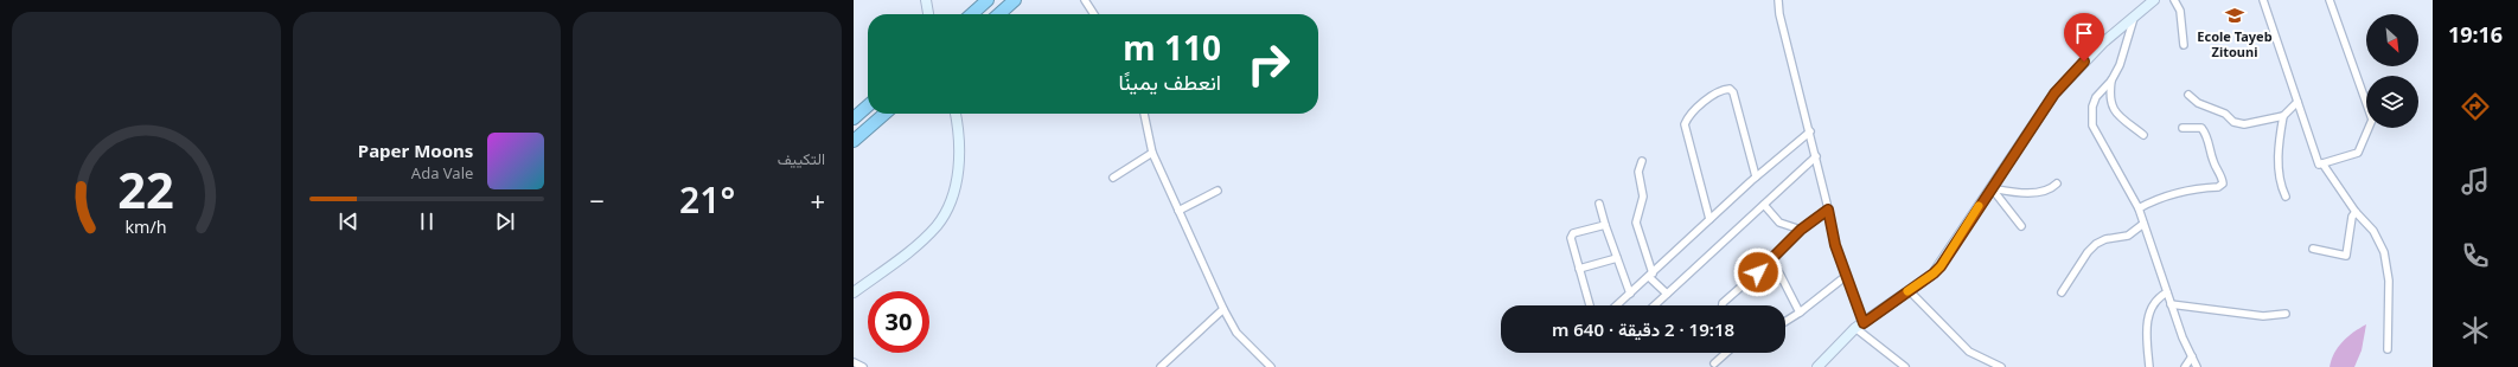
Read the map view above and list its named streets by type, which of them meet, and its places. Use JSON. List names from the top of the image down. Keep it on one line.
{"places":{"school or university":["Ecole Tayeb Zitouni"]},"north":"bottom right","page":{"tabs":"19:16","tile":"التكييف","turn":["110 m","انعطف يمينًا"],"song":["Paper Moons","Ada Vale"],"heat":["−","21°","+"],"limit":"30","trip":"19:18 · 2 دقيقة · 640 m","gauge":["22","km/h"]}}
